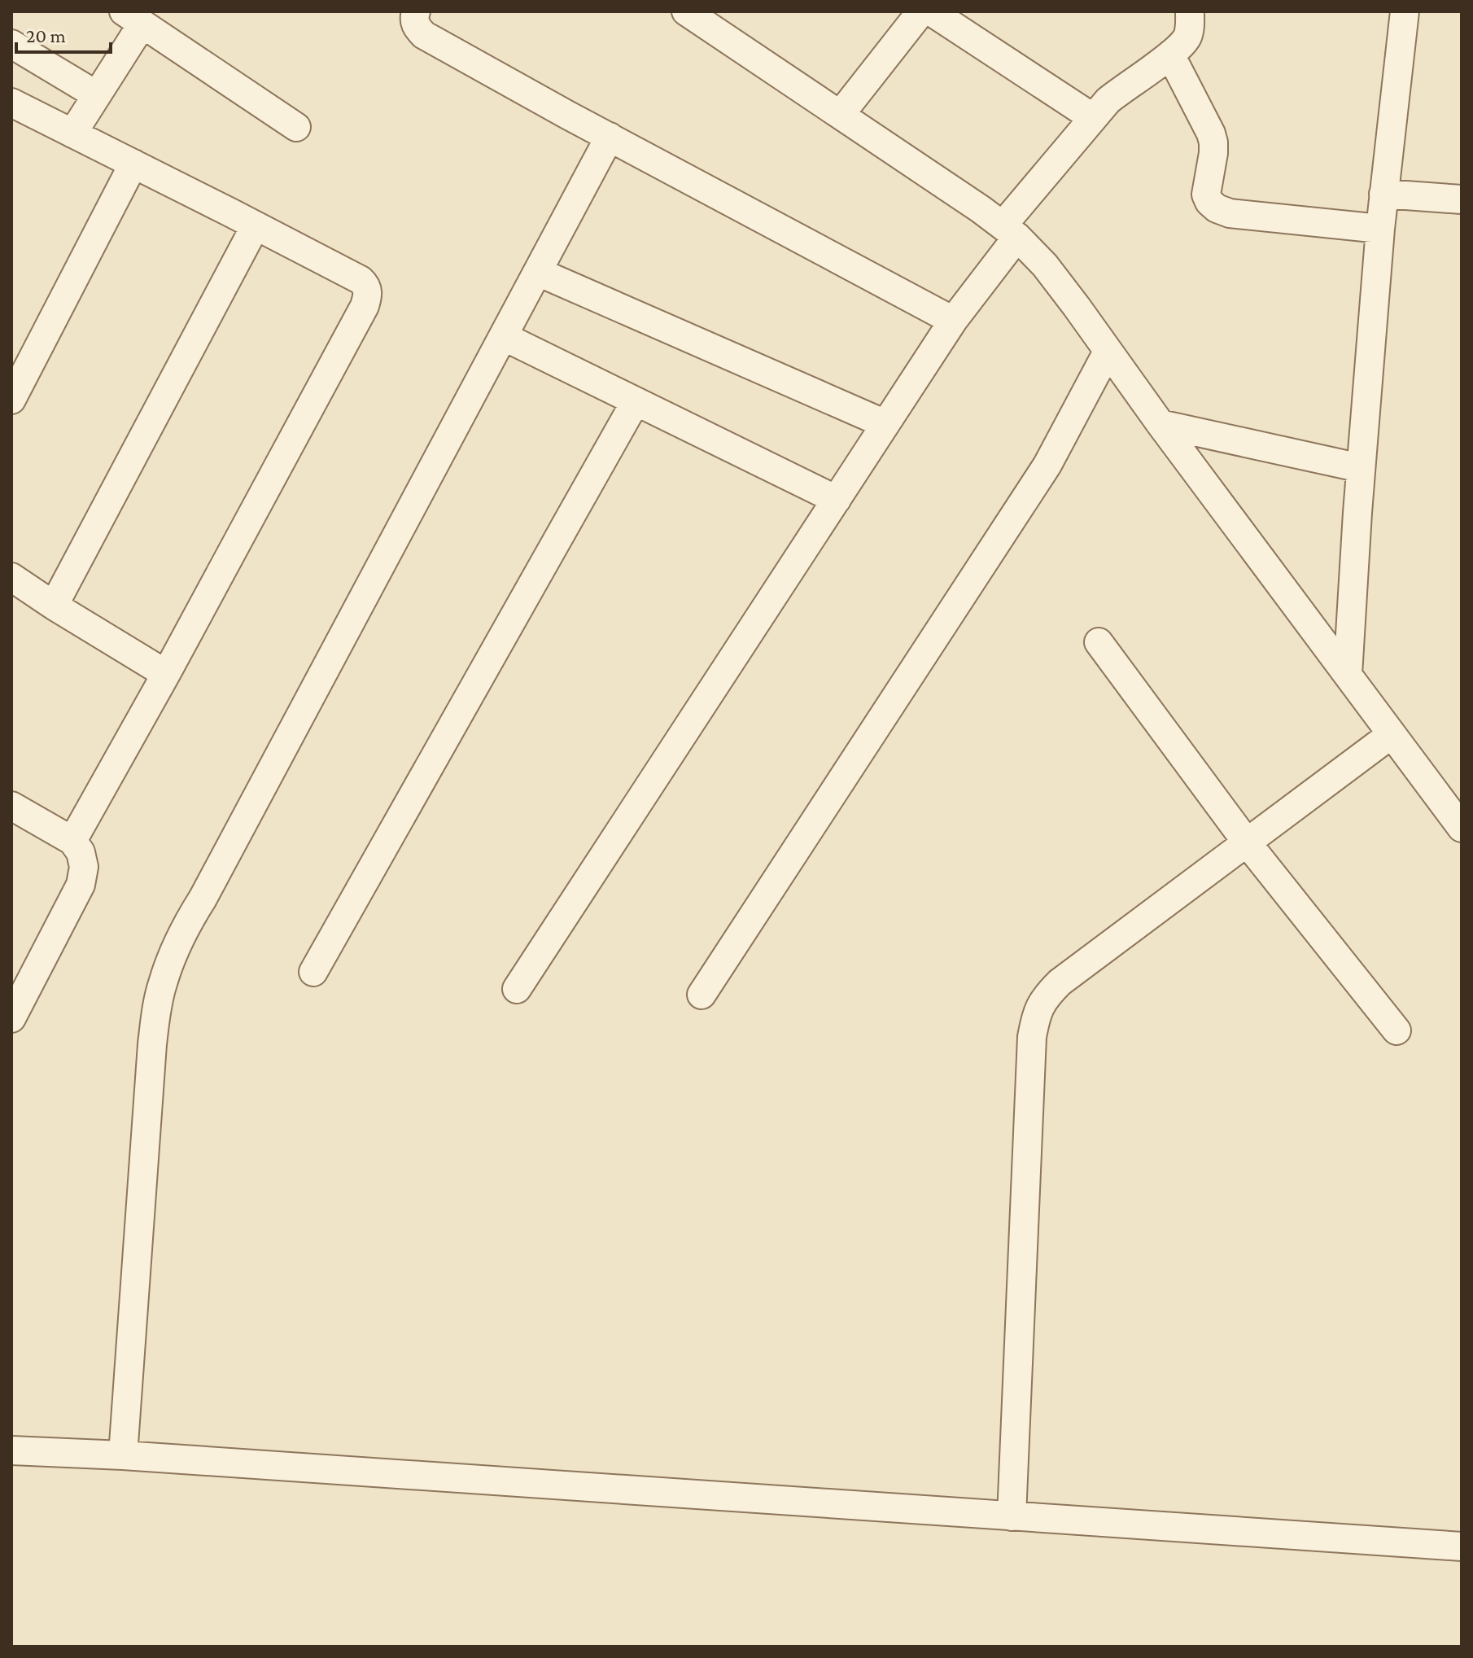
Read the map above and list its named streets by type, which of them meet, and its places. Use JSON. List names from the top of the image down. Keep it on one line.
{"scale_bar":"20 m"}
